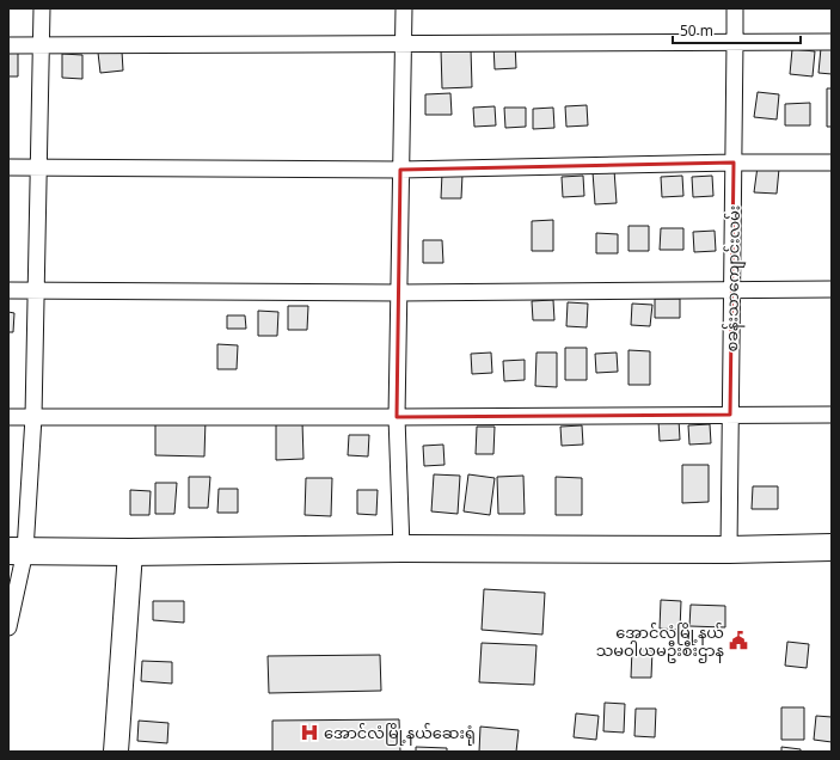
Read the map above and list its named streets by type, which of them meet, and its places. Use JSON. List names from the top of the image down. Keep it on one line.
{"streets":{"street":["စခန်းသာကျောင်းလမ်း"]},"places":{"public building":["အောင်လံမြို့နယ် သမဝါယမဦးစီးဌာန"],"hospital":["‌အောင်လံမြို့နယ်ဆေးရုံ"]},"scale_bar":"50 m"}
